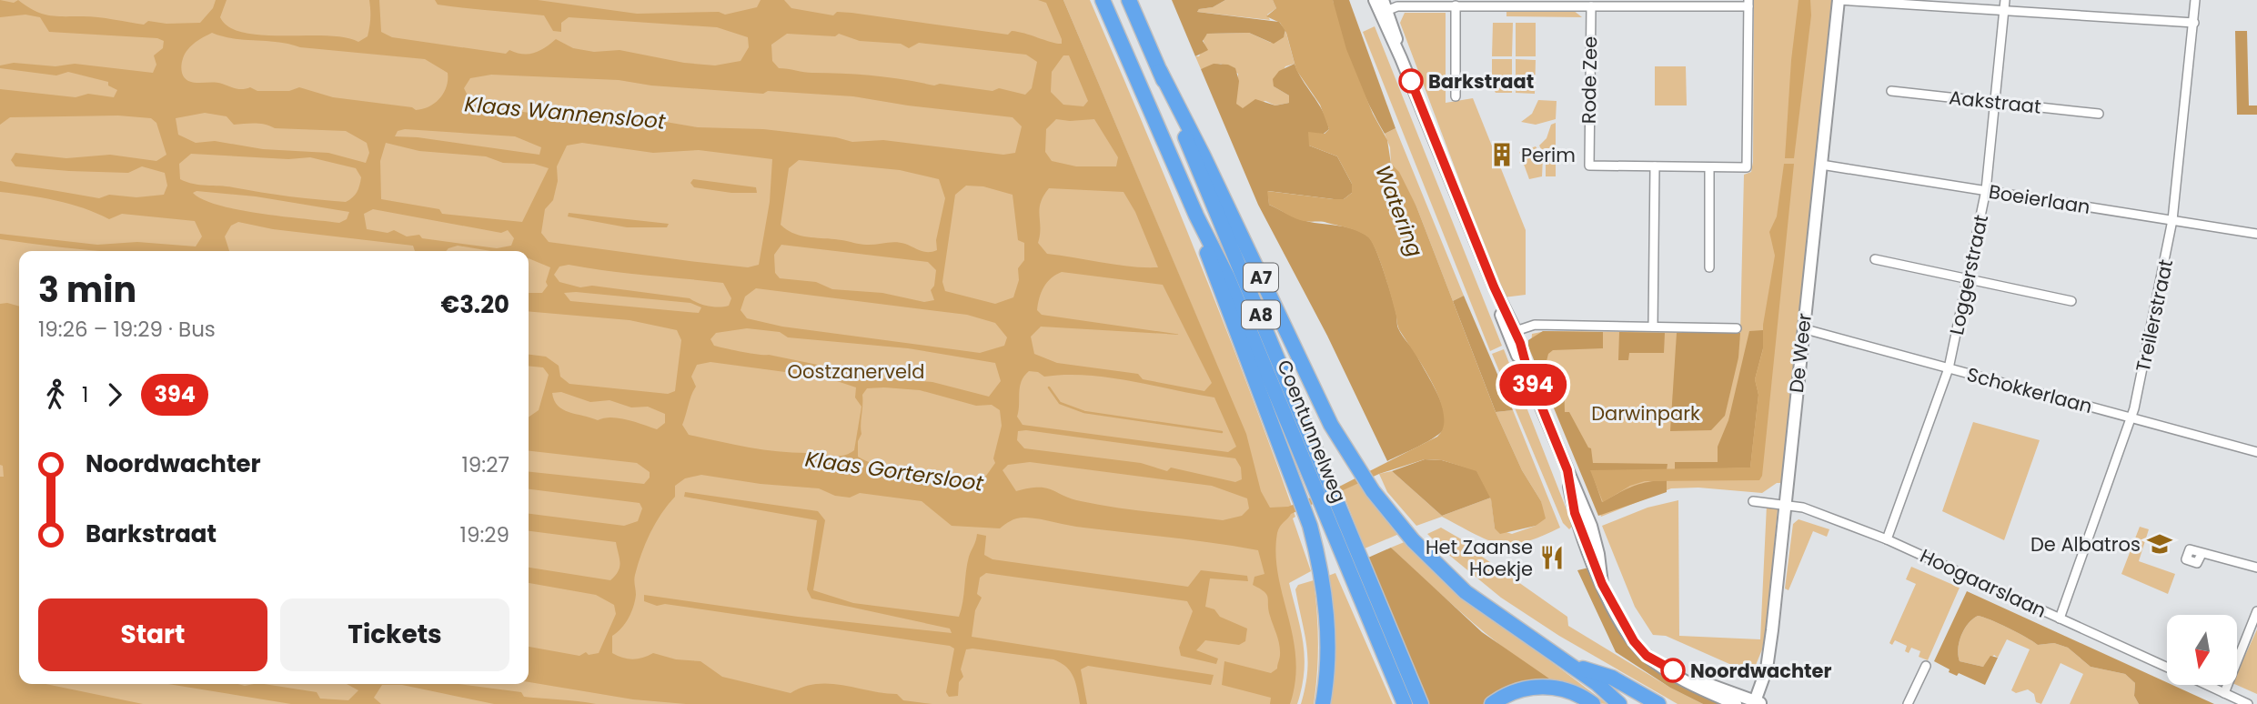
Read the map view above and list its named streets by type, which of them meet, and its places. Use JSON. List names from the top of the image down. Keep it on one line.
{"streets":{"highway":["A7","A8","Coentunnelweg"],"main road":["De Weer"],"street":["Rode Zee","Aakstraat","Boeierlaan","Loggerstraat","Treilerstraat","Schokkerlaan","Hoogaarslaan"]},"crossings":[["Aakstraat","Loggerstraat"],["Boeierlaan","Loggerstraat"],["Boeierlaan","Treilerstraat"],["Boeierlaan","De Weer"],["Loggerstraat","Schokkerlaan"],["Loggerstraat","Hoogaarslaan"],["A7","Coentunnelweg"],["A8","Coentunnelweg"],["Treilerstraat","Schokkerlaan"],["Treilerstraat","Hoogaarslaan"],["De Weer","Schokkerlaan"],["De Weer","Hoogaarslaan"]],"water":["Klaas Wannensloot","Watering","Klaas Gortersloot"],"parks":["Oostzanerveld","Darwinpark"],"places":{"other":["Barkstraat","Noordwachter"],"building":["Perim"],"school or university":["De Albatros"],"restaurant":["Het Zaanse Hoekje"]},"lines":["bus line 394"],"north":"bottom","page":{"on_map":"394","heading":["3 min","19:26 – 19:29 · Bus","€3.20"],"legs":["1","394"],"list":[{"name":"Noordwachter","value":"19:27"},{"name":"Barkstraat","value":"19:29"}],"buttons":["Start","Tickets"]}}
